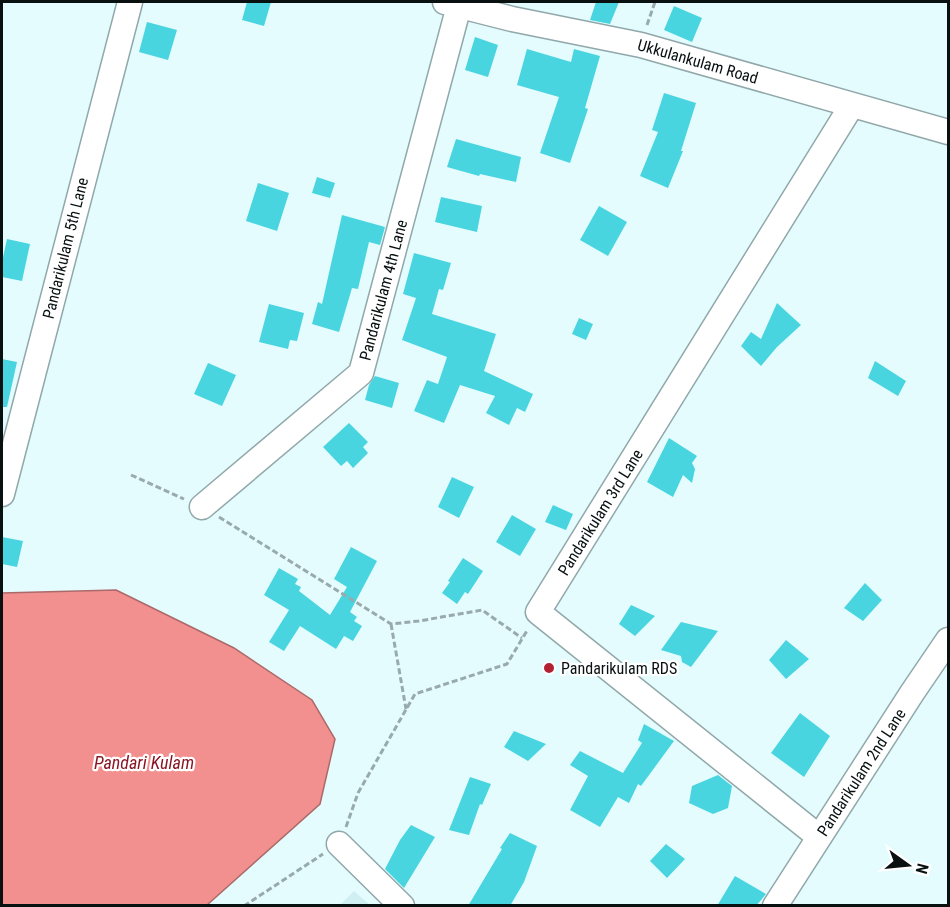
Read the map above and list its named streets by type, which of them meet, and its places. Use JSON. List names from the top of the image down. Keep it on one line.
{"streets":{"street":["Ukkulankulam Road","Pandarikulam 5th Lane","Pandarikulam 4th Lane","Pandarikulam 3rd Lane","Pandarikulam 2nd Lane"]},"crossings":[["Ukkulankulam Road","Pandarikulam 4th Lane"],["Ukkulankulam Road","Pandarikulam 3rd Lane"]],"water":["Pandari Kulam"],"places":["Pandarikulam RDS"],"north":"right"}
